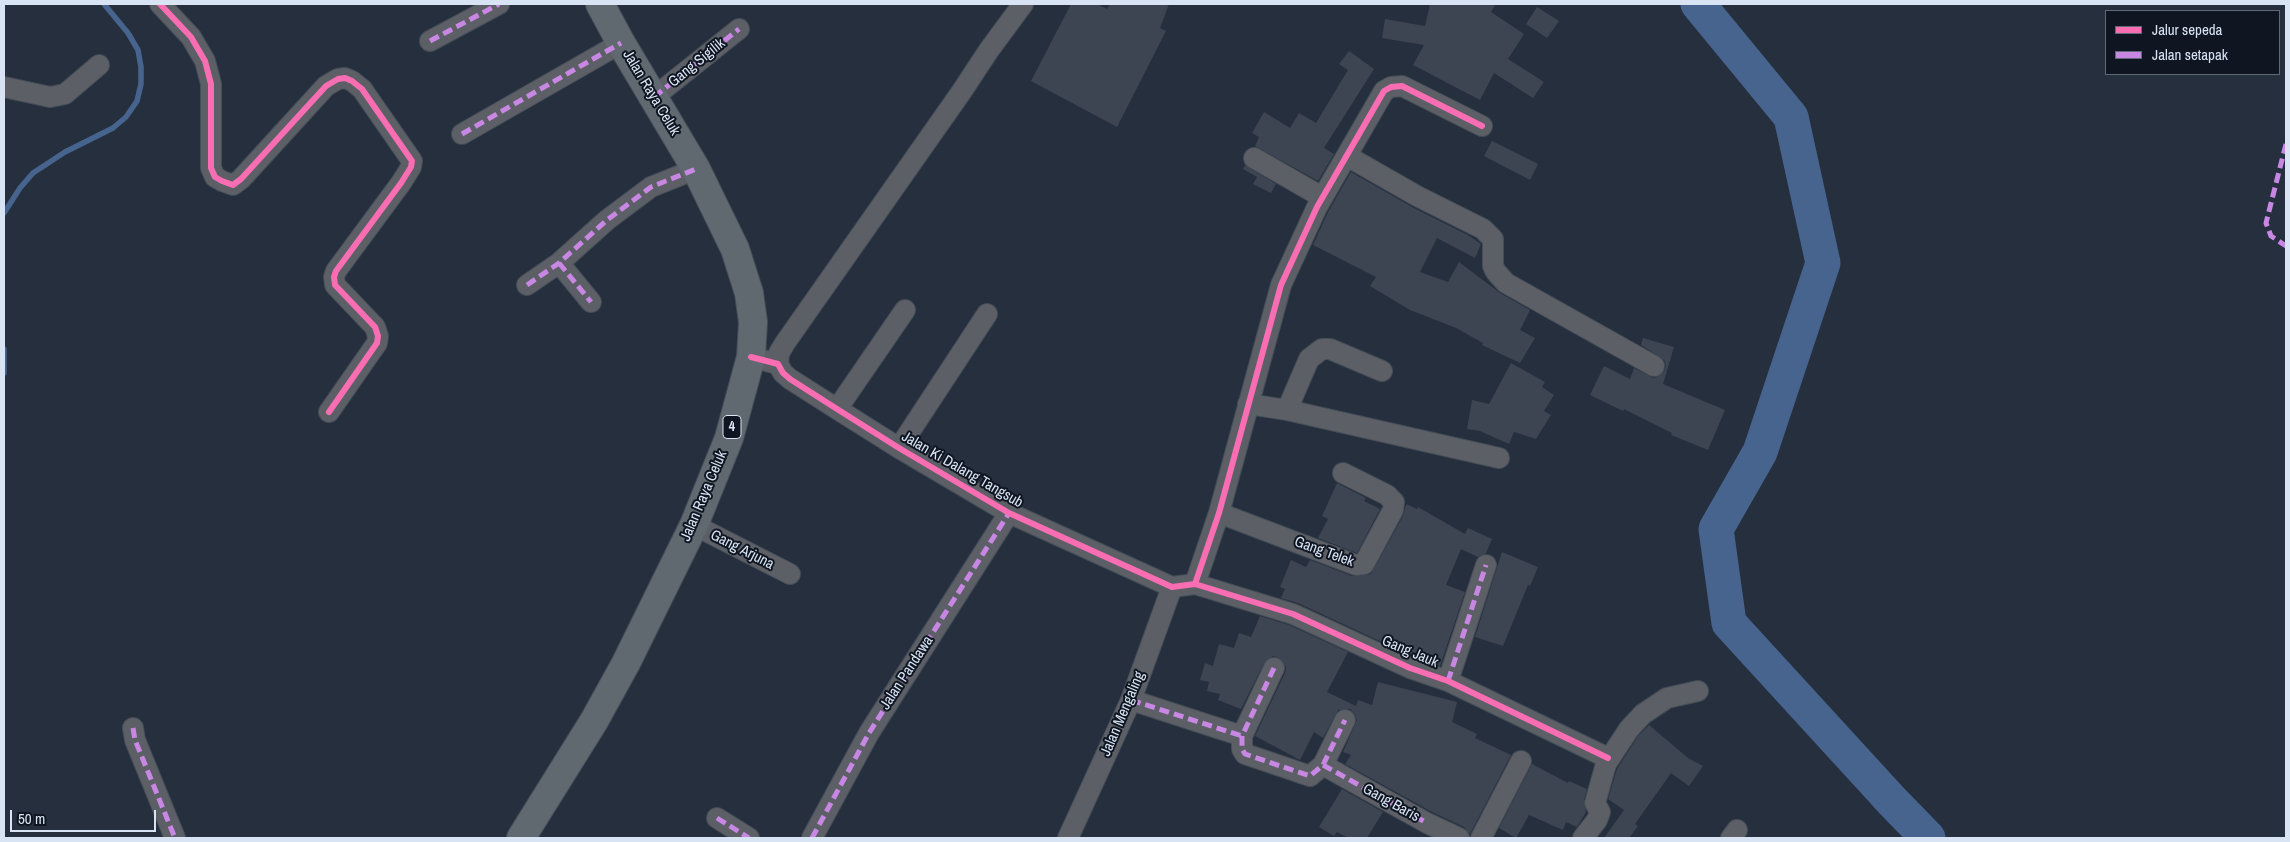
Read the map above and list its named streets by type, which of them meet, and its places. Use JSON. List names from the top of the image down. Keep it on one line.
{"streets":{"highway":["Jalan Raya Celuk","4"],"street":["Gang Sigilik","Jalan Ki Dalang Tangsub","Gang Arjuna","Gang Telek","Gang Jauk","Jalan Pandawa","Jalan Mengaling","Gang Baris"]},"crossings":[["Gang Sigilik","Jalan Raya Celuk"],["Jalan Raya Celuk","Gang Arjuna"],["Jalan Ki Dalang Tangsub","Jalan Pandawa"],["Jalan Ki Dalang Tangsub","Jalan Mengaling"]],"legend":["Jalur sepeda","Jalan setapak"],"scale_bar":"50 m"}
